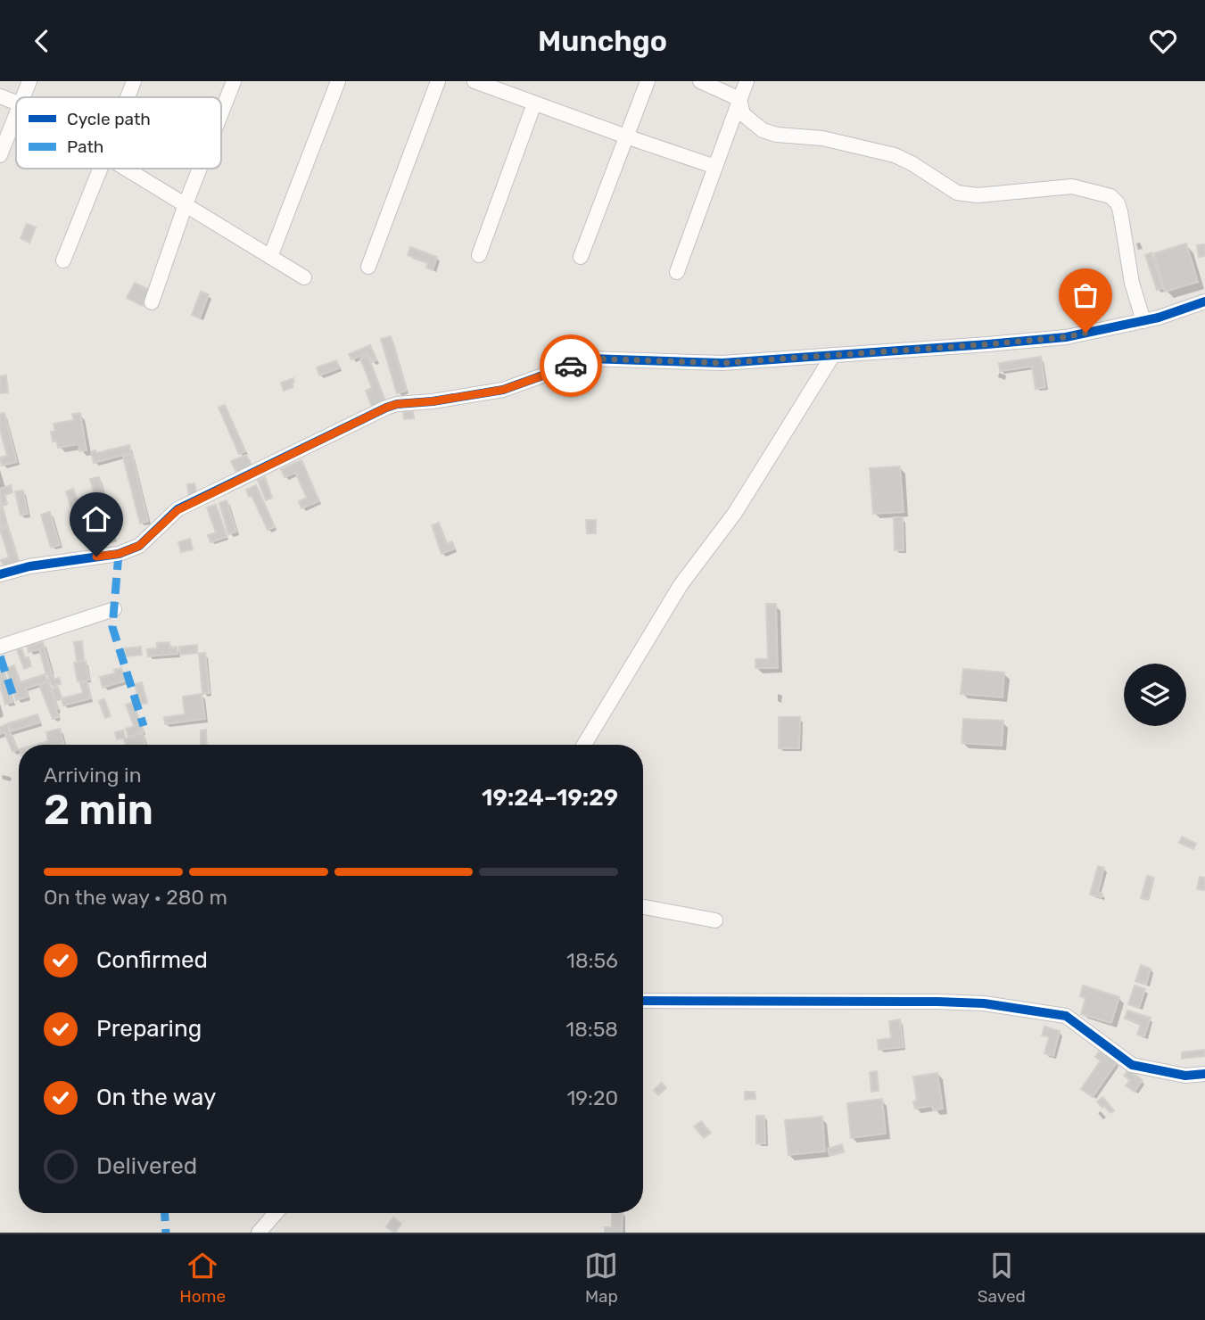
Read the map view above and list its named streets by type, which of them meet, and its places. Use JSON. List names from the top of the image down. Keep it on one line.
{"legend":["Cycle path","Path"],"page":{"header":"Munchgo","heading":["2 min","Arriving in","19:24–19:29"],"bar":"On the way · 280 m","list":[["Confirmed","18:56"],["Preparing","18:58"],["On the way","19:20"],"Delivered"],"tabs":["Home","Map","Saved"]}}
